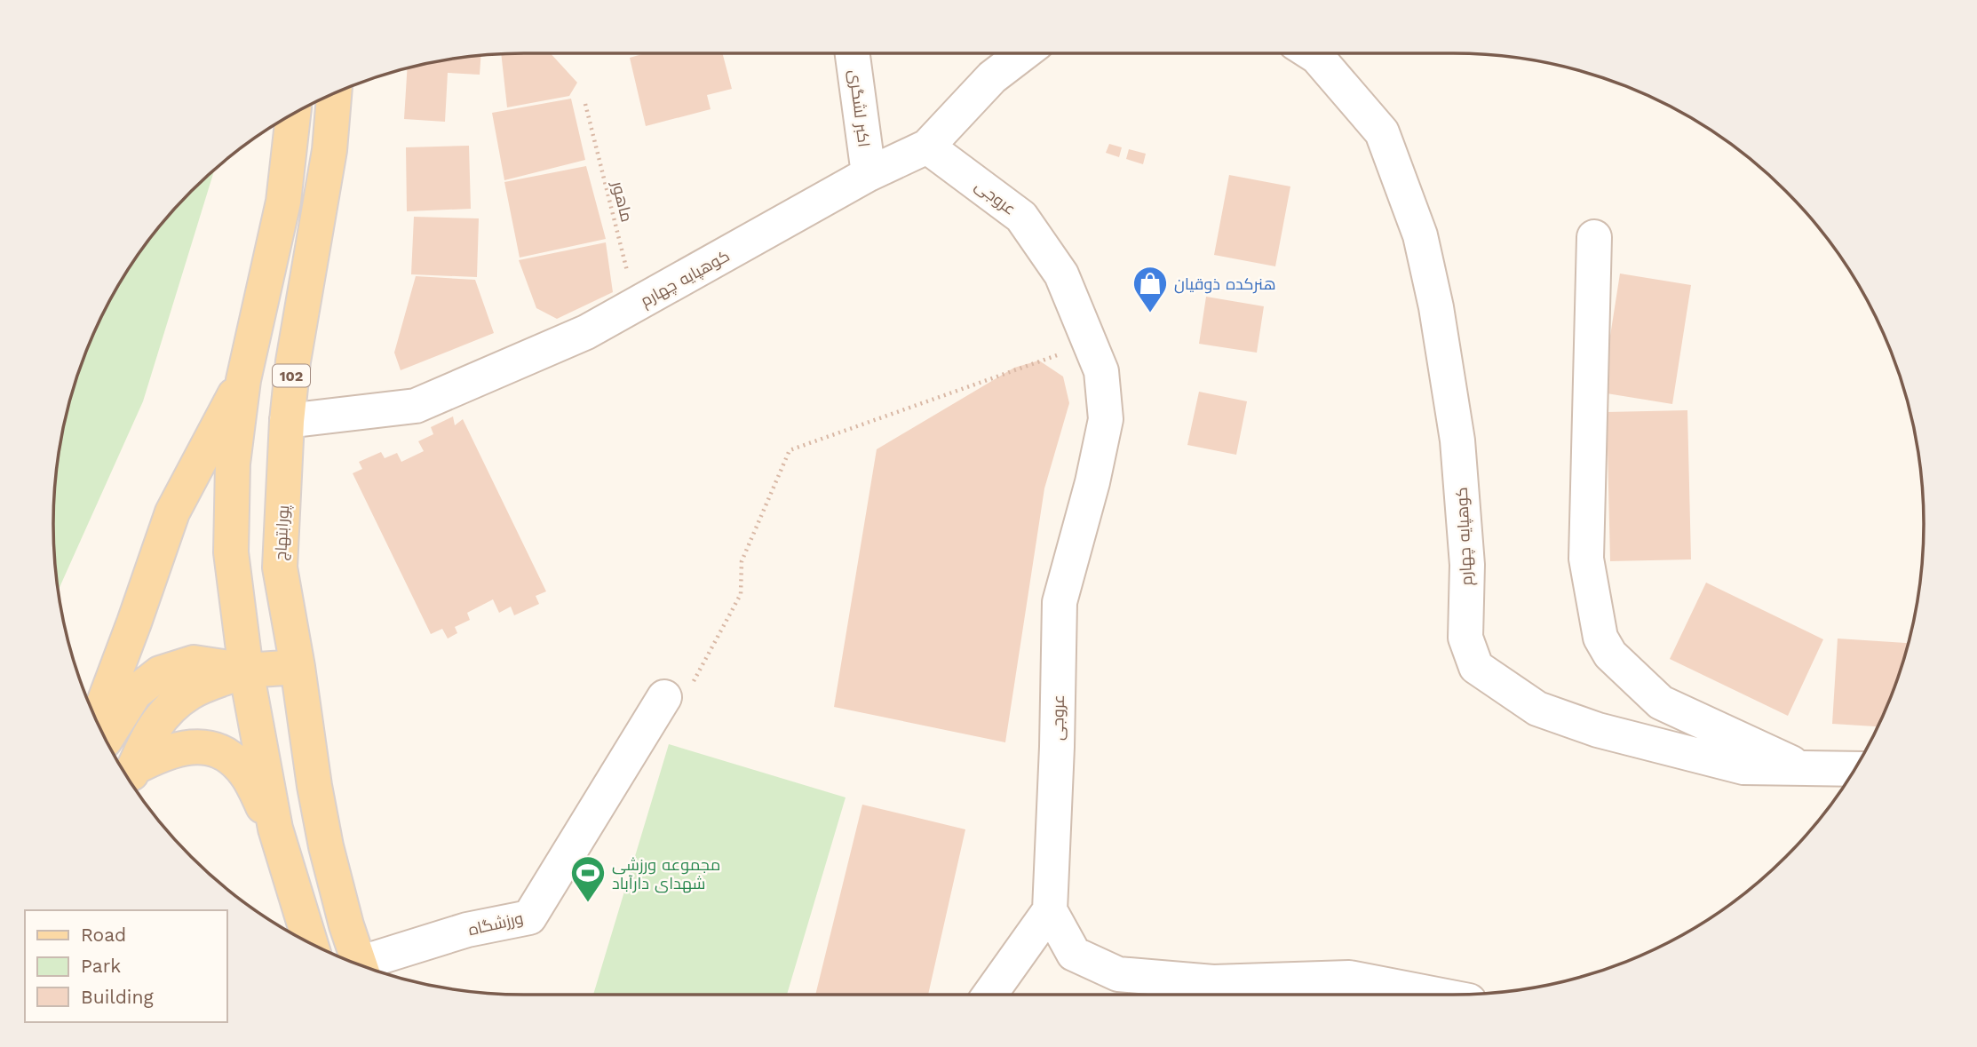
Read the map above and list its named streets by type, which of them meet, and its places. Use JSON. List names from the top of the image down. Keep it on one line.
{"streets":{"main road":["102","پورابتهاج"],"street":["اکبر لشگری","عروجی","کوهپایه چهارم","ورزشگاه"],"path":["ماهور"]},"crossings":[["اکبر لشگری","کوهپایه چهارم"],["عروجی","کوهپایه چهارم"],["ماهور","کوهپایه چهارم"],["کوهپایه چهارم","پورابتهاج"]],"places":{"shop":["هنرکده ذوقیان"],"sports":["مجموعه ورزشی شهدای دارآباد"]},"legend":["Road","Park","Building"]}
